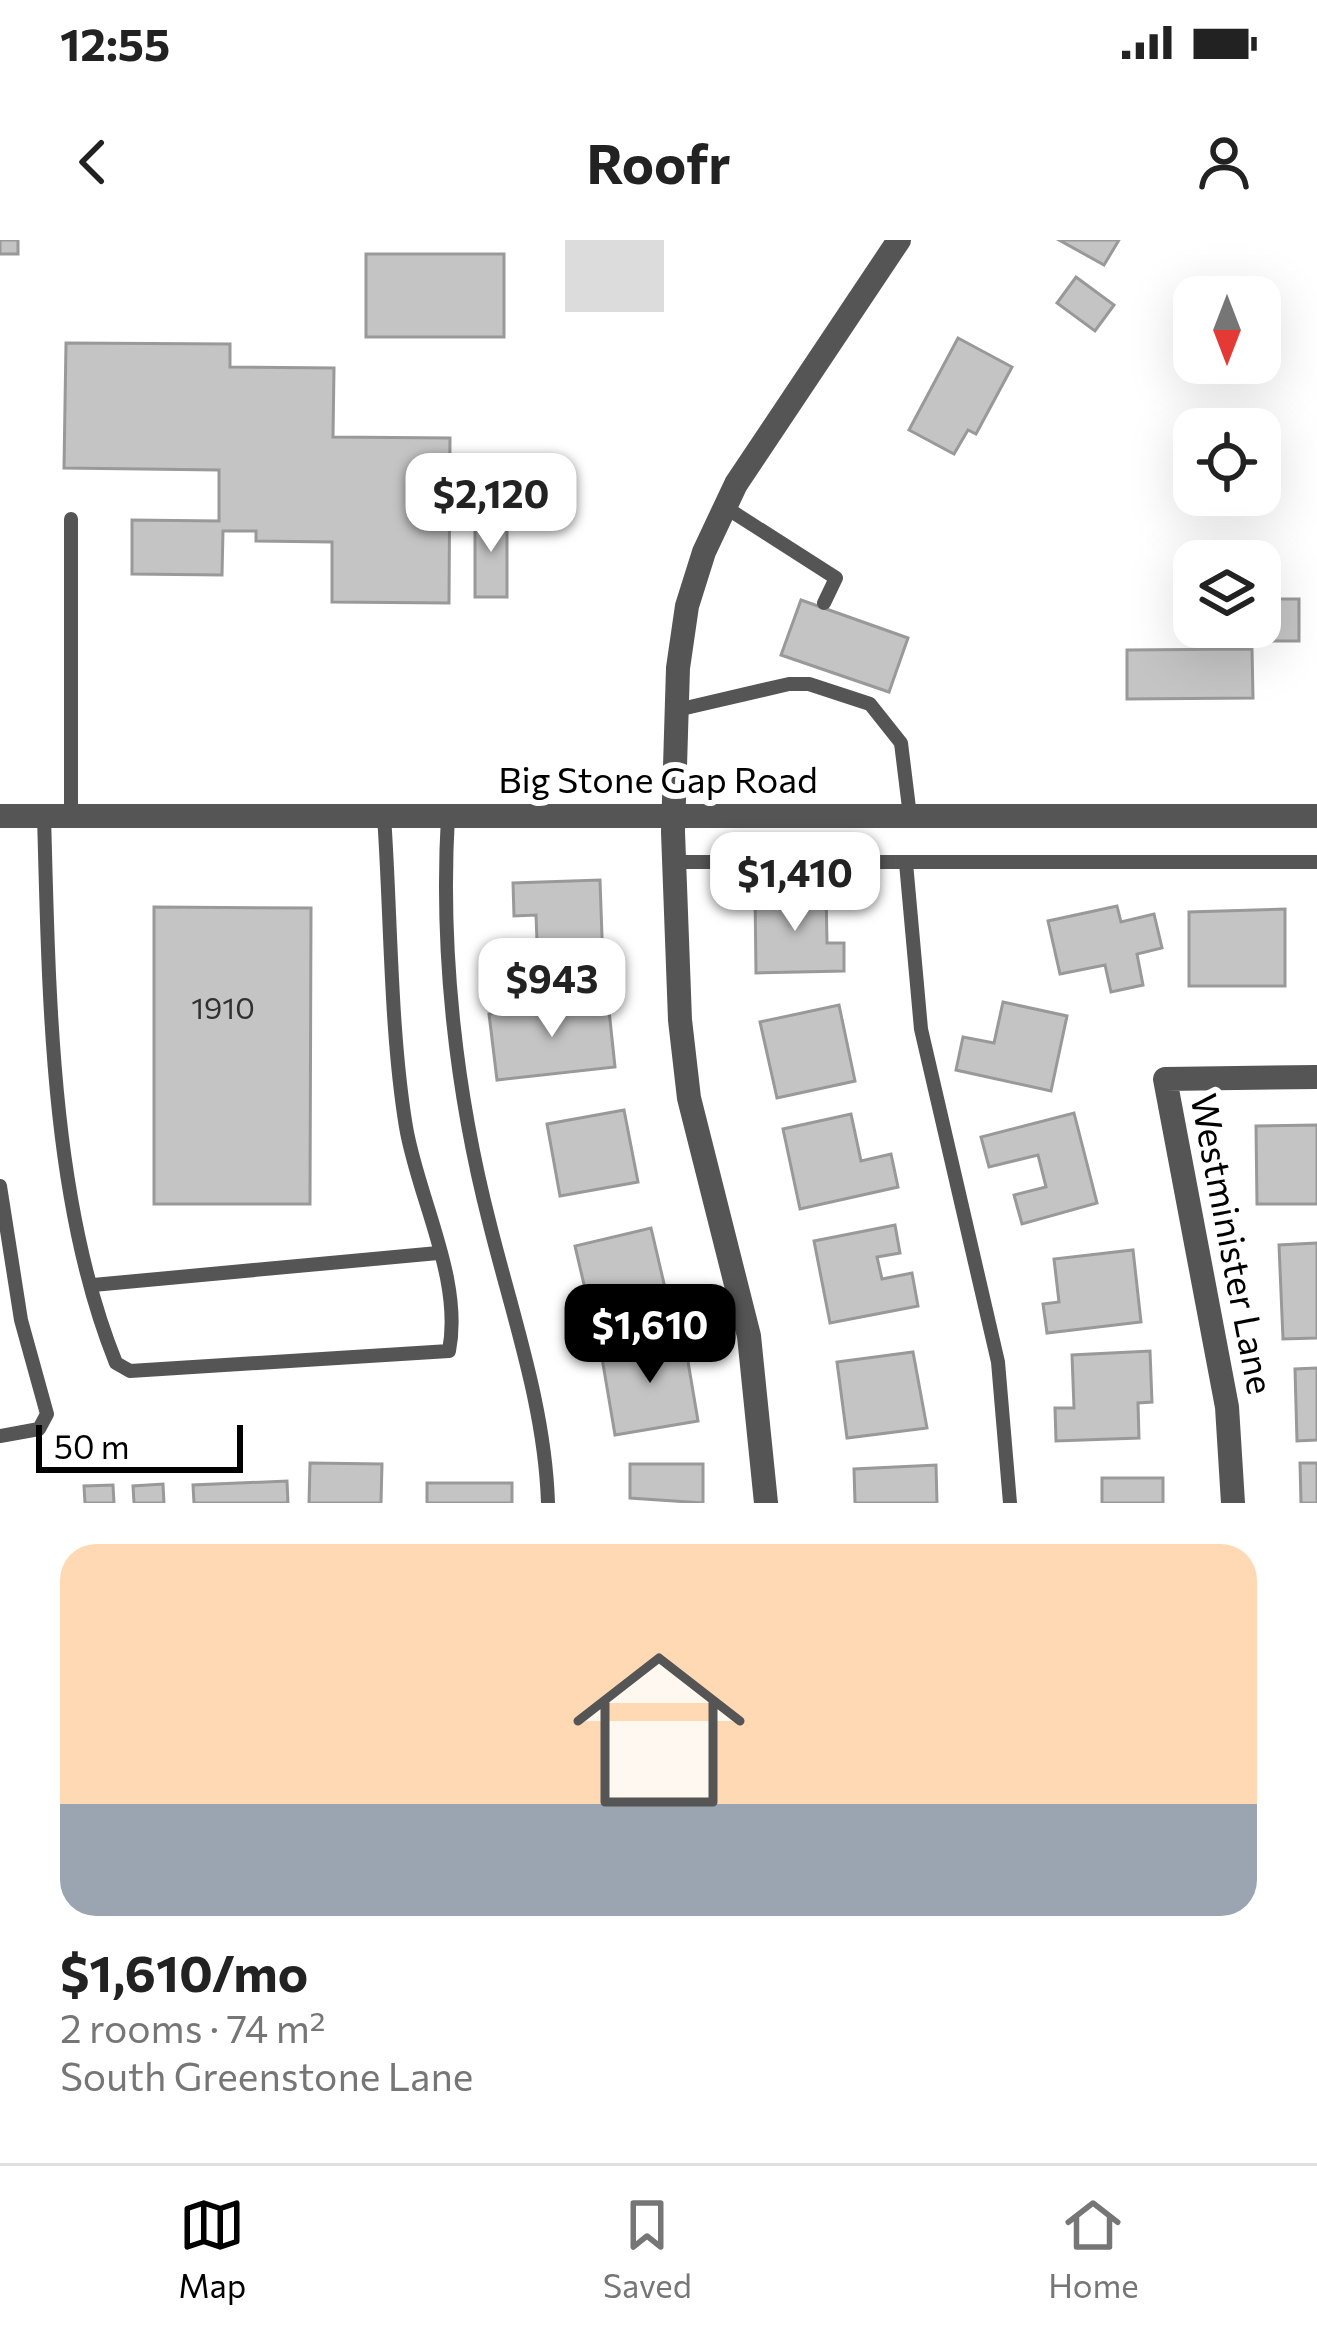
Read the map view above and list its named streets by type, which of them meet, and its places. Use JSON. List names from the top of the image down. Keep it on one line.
{"streets":{"street":["Big Stone Gap Road","Westminister Lane"]},"house_numbers":["1910"],"scale_bar":"50 m","north":"bottom","page":{"status":"12:55","header":"Roofr","price":["$2,120","$1,410","$943","$1,610"],"scale":"50 m","list":[{"name":"$1,610/mo","note":"2 rooms · 74 m² · South Greenstone Lane"}],"tabs":["Map","Saved","Home"]}}
